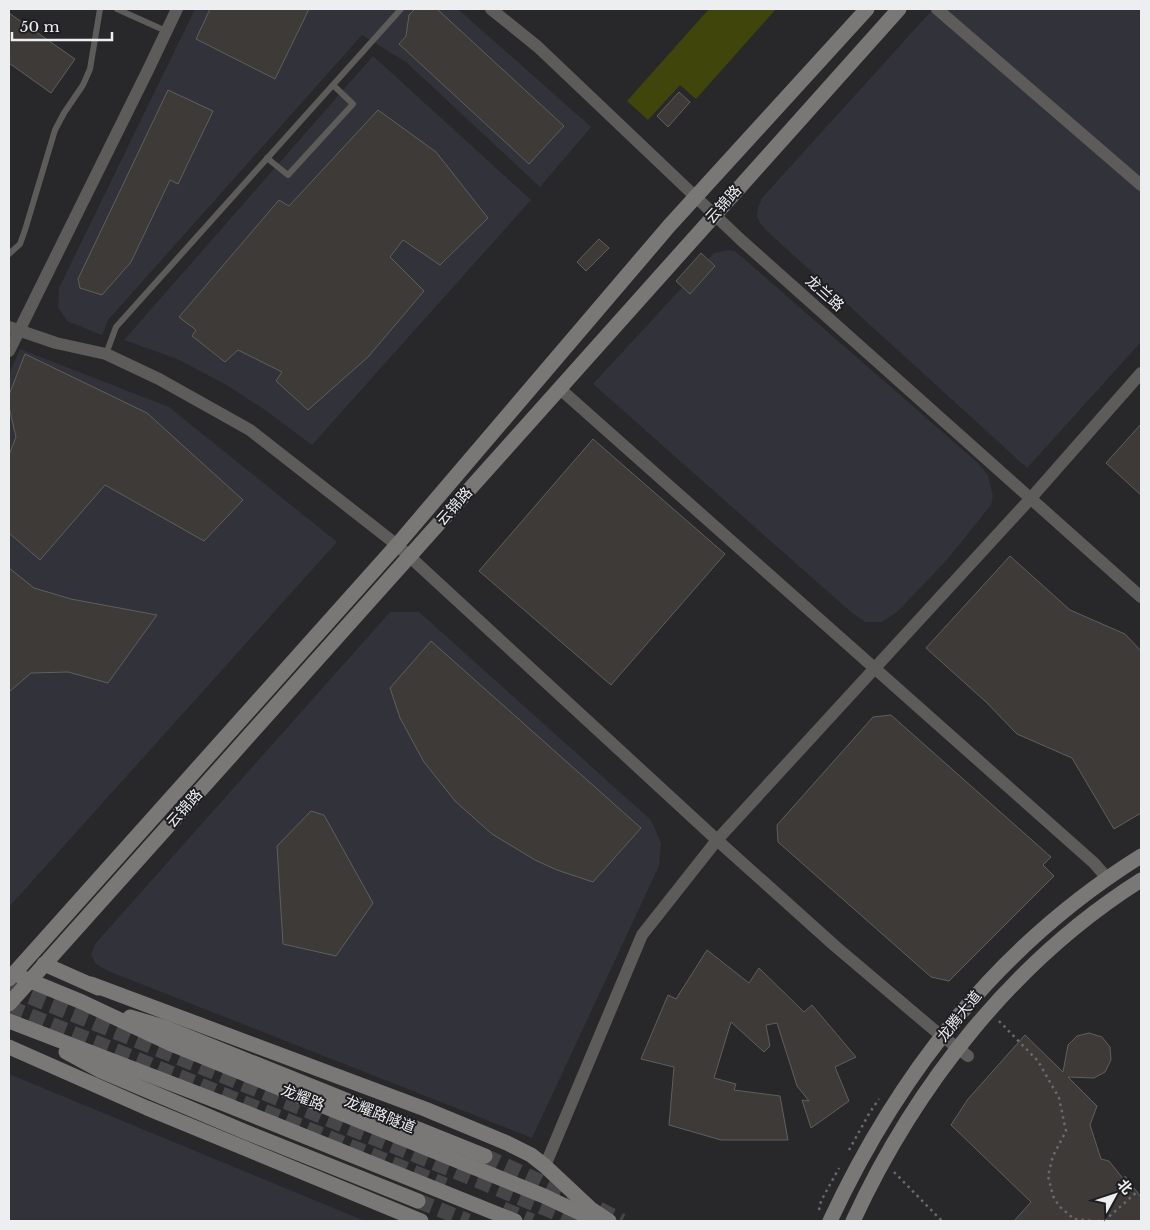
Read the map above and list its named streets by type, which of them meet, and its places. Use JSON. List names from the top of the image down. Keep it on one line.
{"streets":{"main road":["云锦路","龙腾大道","龙耀路","龙耀路隧道"],"street":["龙兰路"]},"crossings":[["云锦路","龙兰路"],["云锦路","龙耀路"],["云锦路","龙耀路隧道"],["龙耀路","龙耀路隧道"]],"scale_bar":"50 m","north":"top right"}
